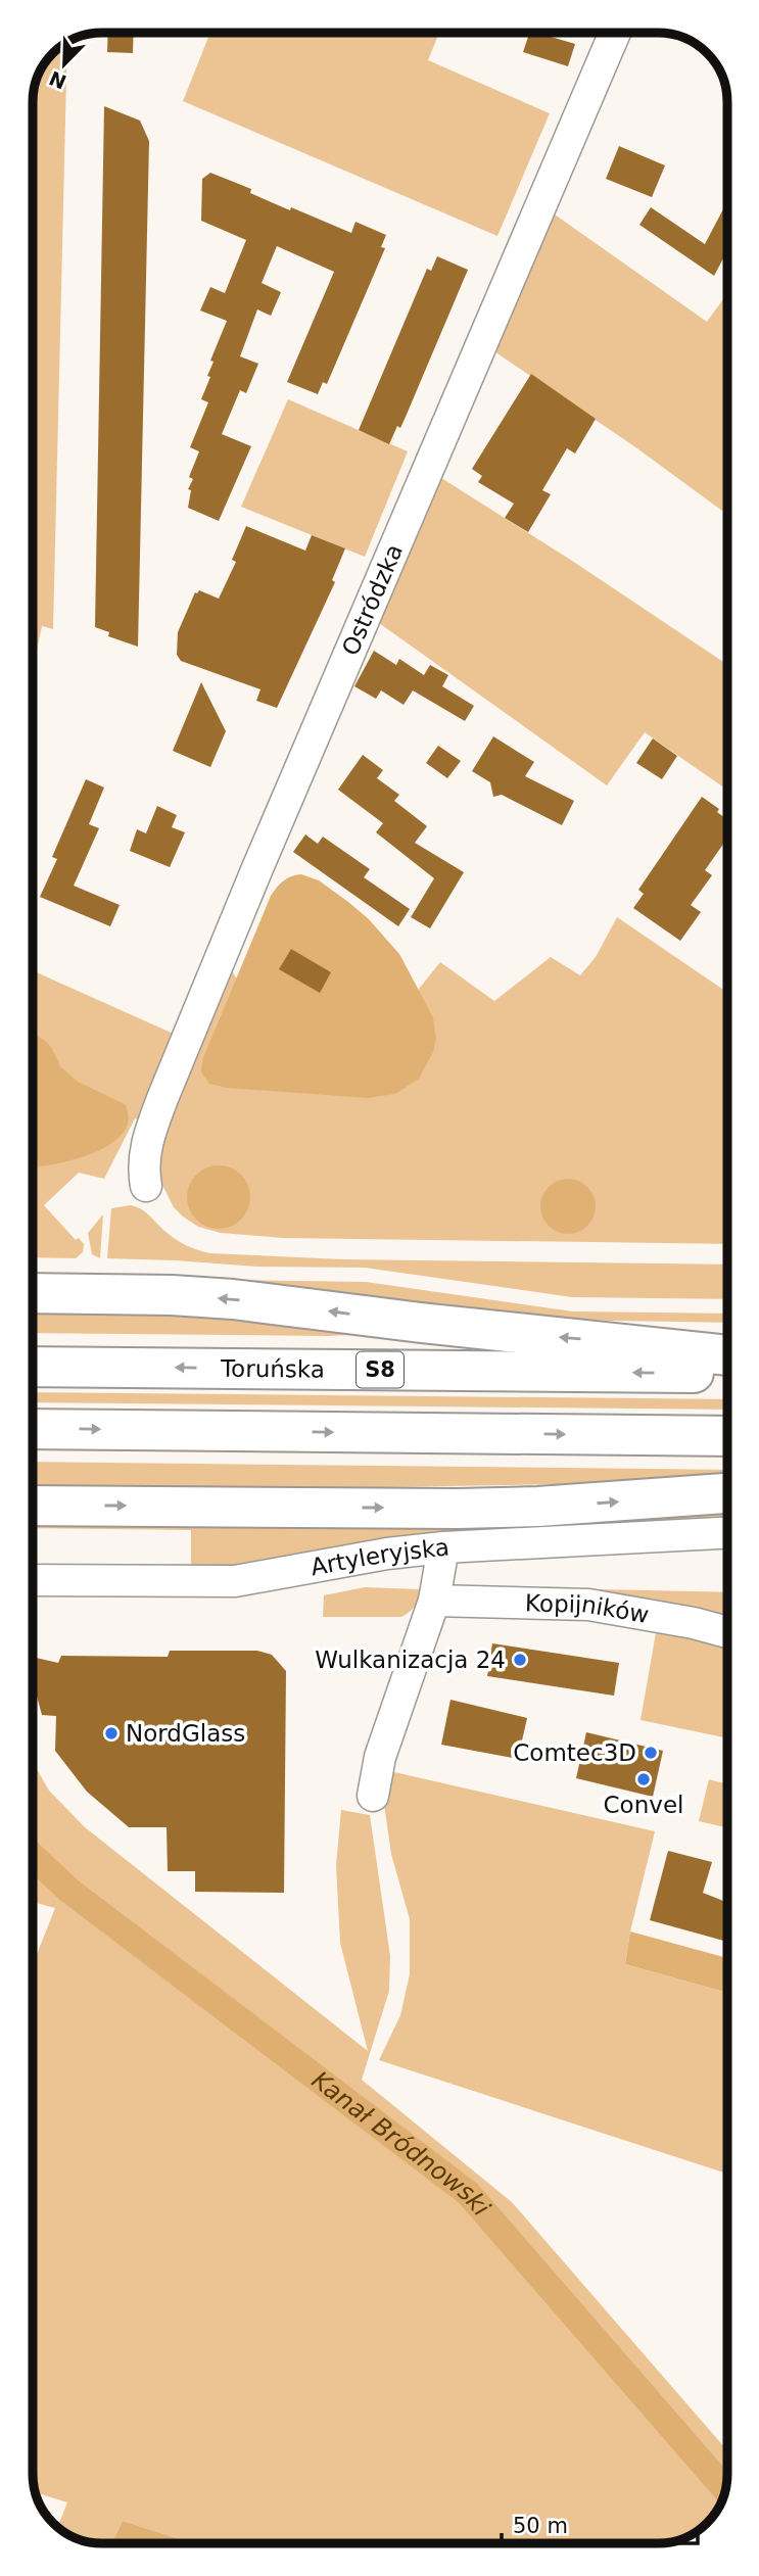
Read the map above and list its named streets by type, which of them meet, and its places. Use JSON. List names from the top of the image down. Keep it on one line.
{"streets":{"highway":["Toruńska","S8"],"street":["Ostródzka","Artyleryjska","Kopijników"]},"water":["Kanał Bródnowski"],"places":["Wulkanizacja 24","NordGlass","Comtec3D","Convel"],"scale_bar":"50 m","north":"bottom left"}
